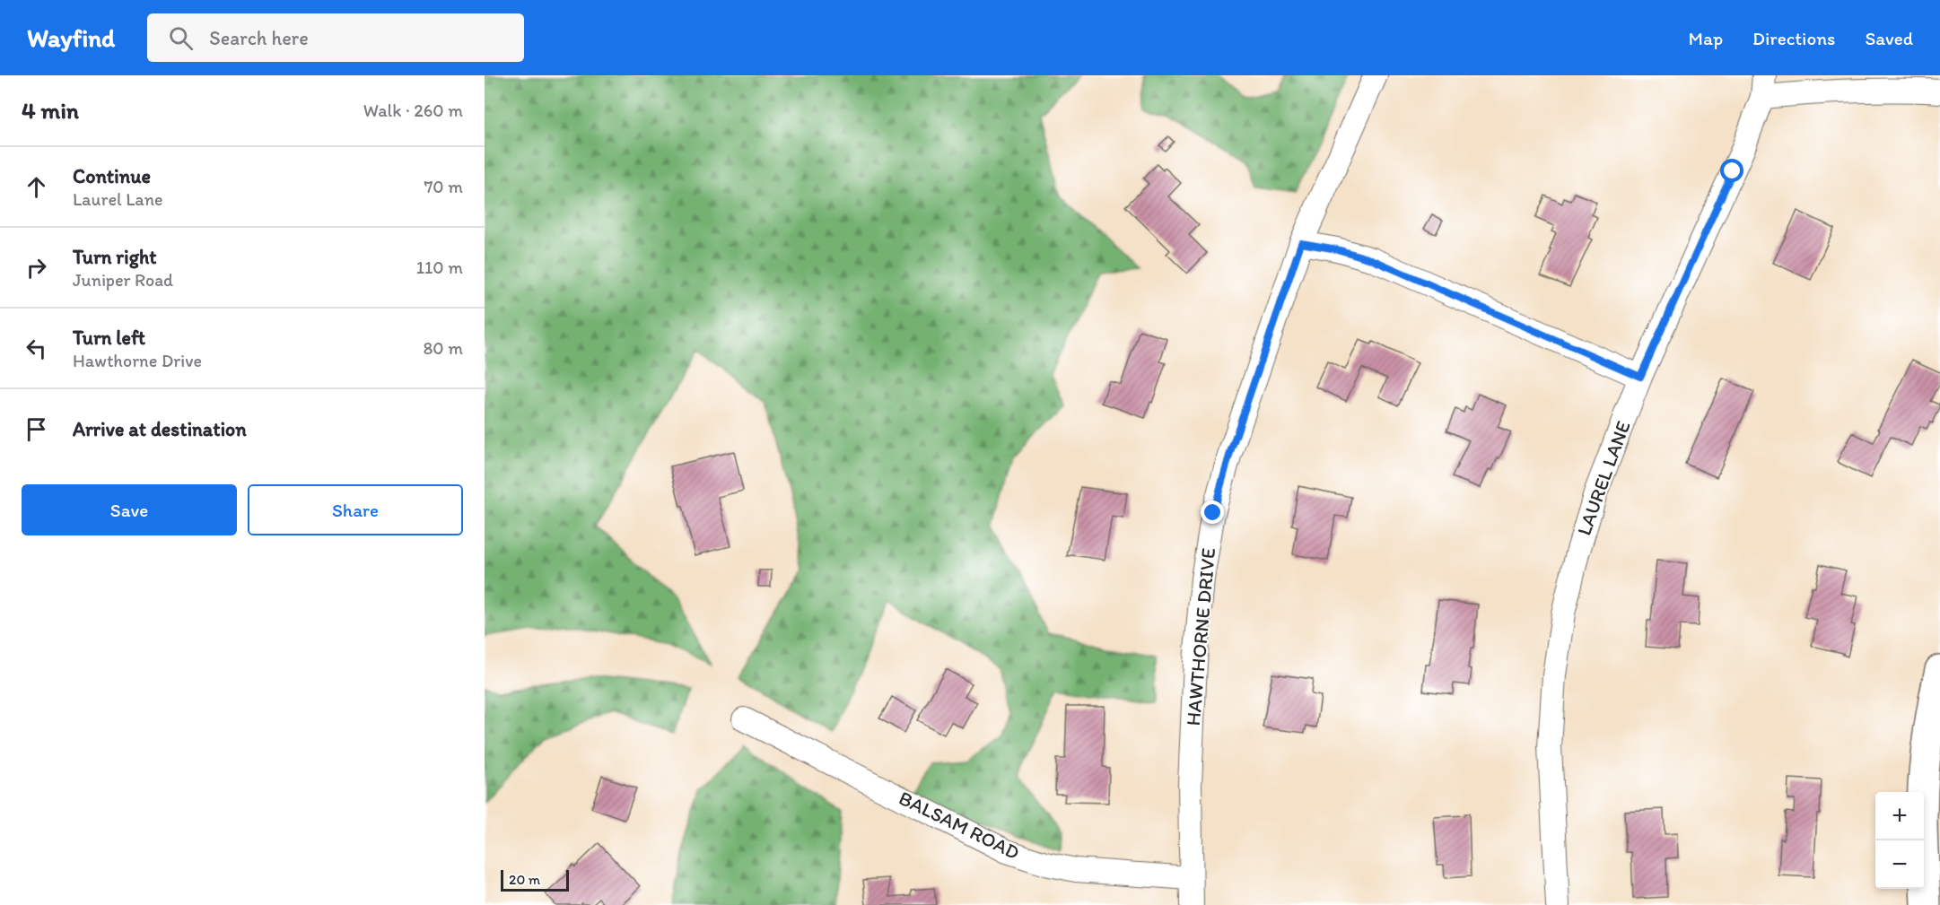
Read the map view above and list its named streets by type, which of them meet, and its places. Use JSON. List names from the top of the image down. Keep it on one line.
{"streets":{"street":["LAUREL LANE","HAWTHORNE DRIVE","BALSAM ROAD"]},"crossings":[["HAWTHORNE DRIVE","BALSAM ROAD"]],"scale_bar":"20 m","page":{"header":"Wayfind","search":"Search here","nav":["Map","Directions","Saved"],"heading":["4 min","Walk · 260 m"],"list":[["Continue","Laurel Lane","70 m"],["Turn right","Juniper Road","110 m"],["Turn left","Hawthorne Drive","80 m"],"Arrive at destination"],"buttons":["Save","Share"],"map_buttons":["+","−"],"scale":"20 m"}}
